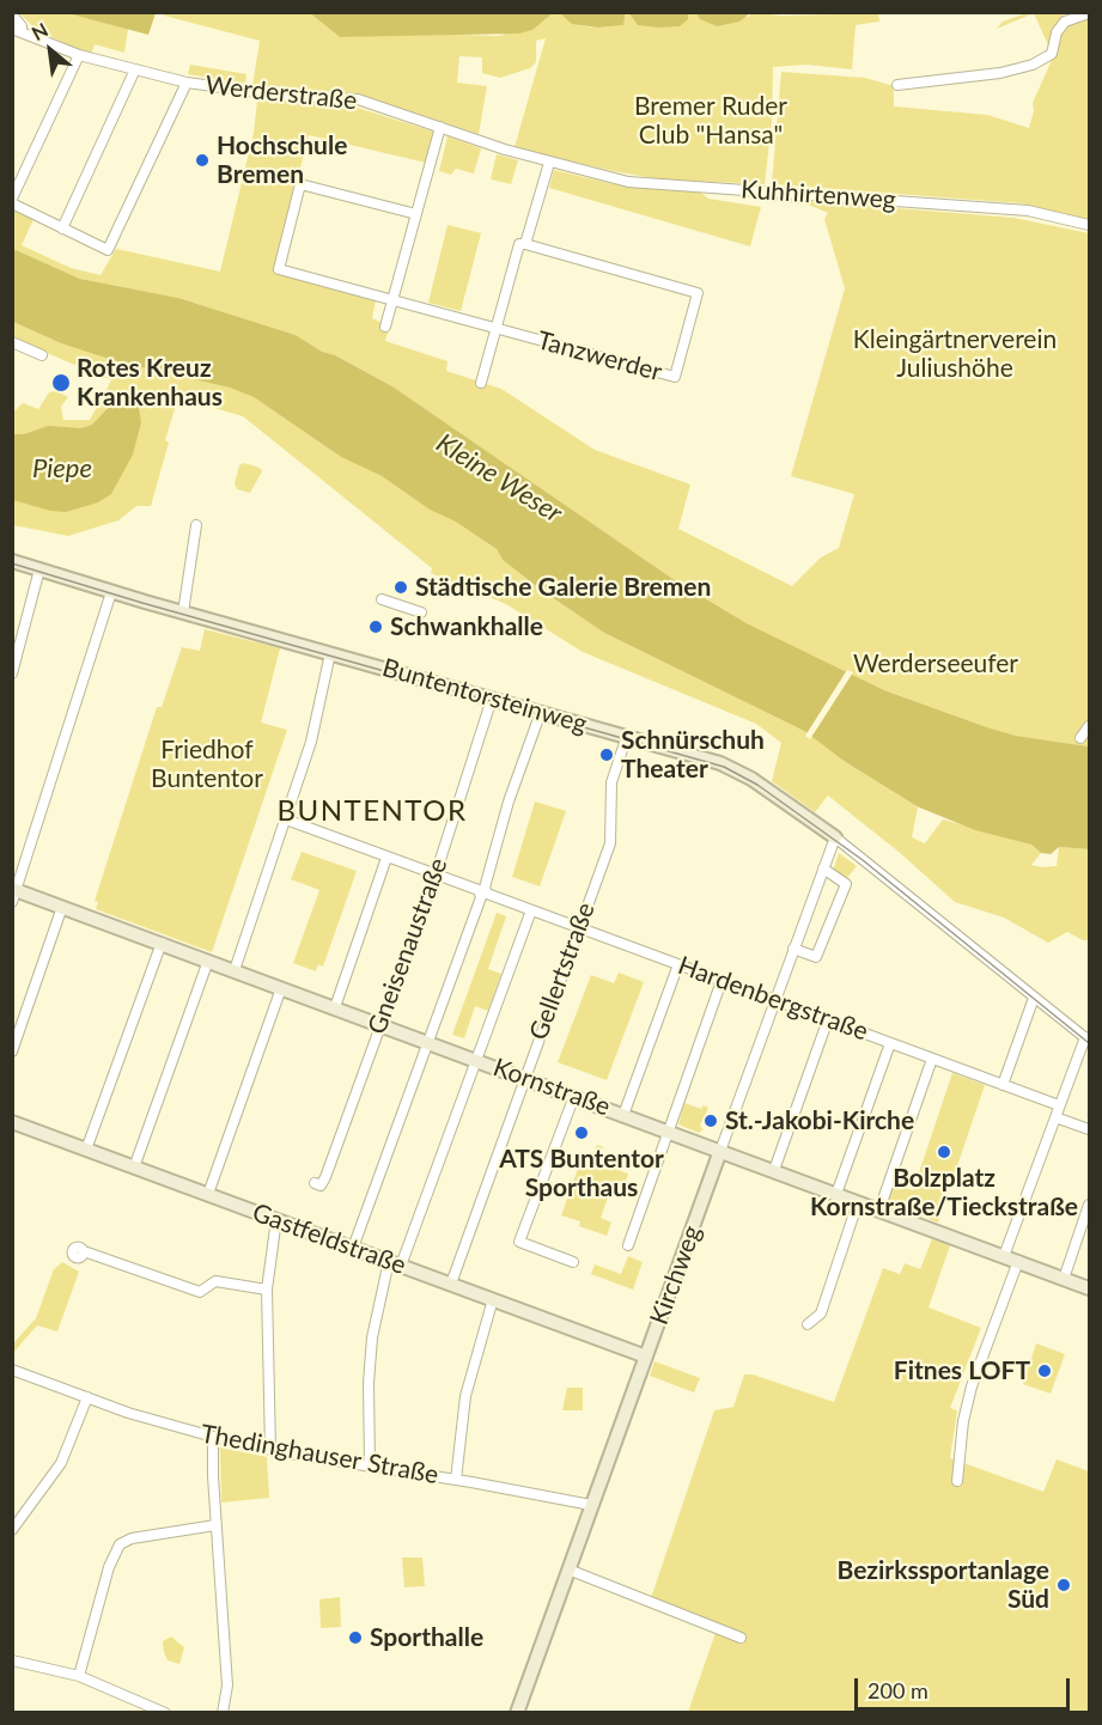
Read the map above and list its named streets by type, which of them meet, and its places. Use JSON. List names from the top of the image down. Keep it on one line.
{"streets":{"street":["Werderstraße","Kuhhirtenweg","Tanzwerder","Buntentorsteinweg","Gneisenaustraße","Gellertstraße","Hardenbergstraße","Kornstraße","Gastfeldstraße","Kirchweg","Thedinghauser Straße"]},"crossings":[["Werderstraße","Kuhhirtenweg"],["Buntentorsteinweg","Gneisenaustraße"],["Buntentorsteinweg","Gellertstraße"],["Buntentorsteinweg","Kirchweg"],["Gneisenaustraße","Hardenbergstraße"],["Gneisenaustraße","Kornstraße"],["Gellertstraße","Hardenbergstraße"],["Gellertstraße","Kornstraße"],["Gellertstraße","Gastfeldstraße"],["Hardenbergstraße","Kirchweg"],["Kornstraße","Kirchweg"],["Gastfeldstraße","Kirchweg"],["Kirchweg","Thedinghauser Straße"]],"districts":["BUNTENTOR"],"water":["Piepe","Kleine Weser"],"parks":["Bremer Ruder Club \"Hansa\"","Kleingärtnerverein Juliushöhe","Werderseeufer","Friedhof Buntentor"],"places":["Hochschule Bremen","Rotes Kreuz Krankenhaus","Städtische Galerie Bremen","Schwankhalle","Schnürschuh Theater","St.-Jakobi-Kirche","ATS Buntentor Sporthaus","Bolzplatz Kornstraße/Tieckstraße","Fitnes LOFT","Bezirkssportanlage Süd","Sporthalle"],"scale_bar":"200 m","north":"top left"}
